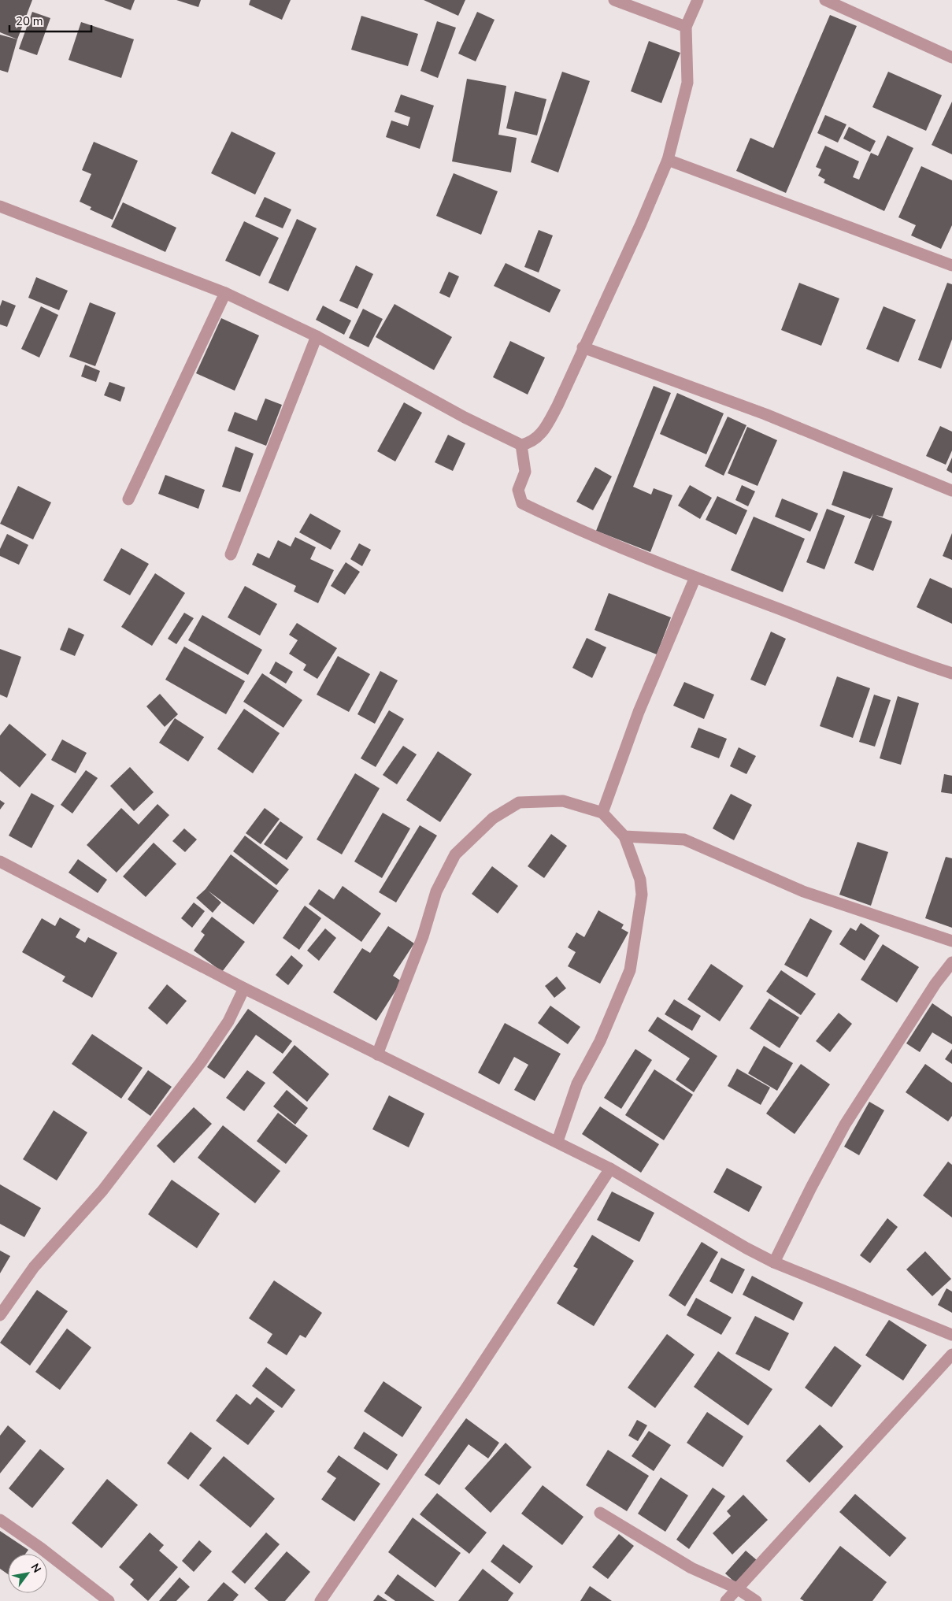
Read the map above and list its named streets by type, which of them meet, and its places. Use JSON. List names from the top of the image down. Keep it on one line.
{"scale_bar":"20 m","north":"top right"}
